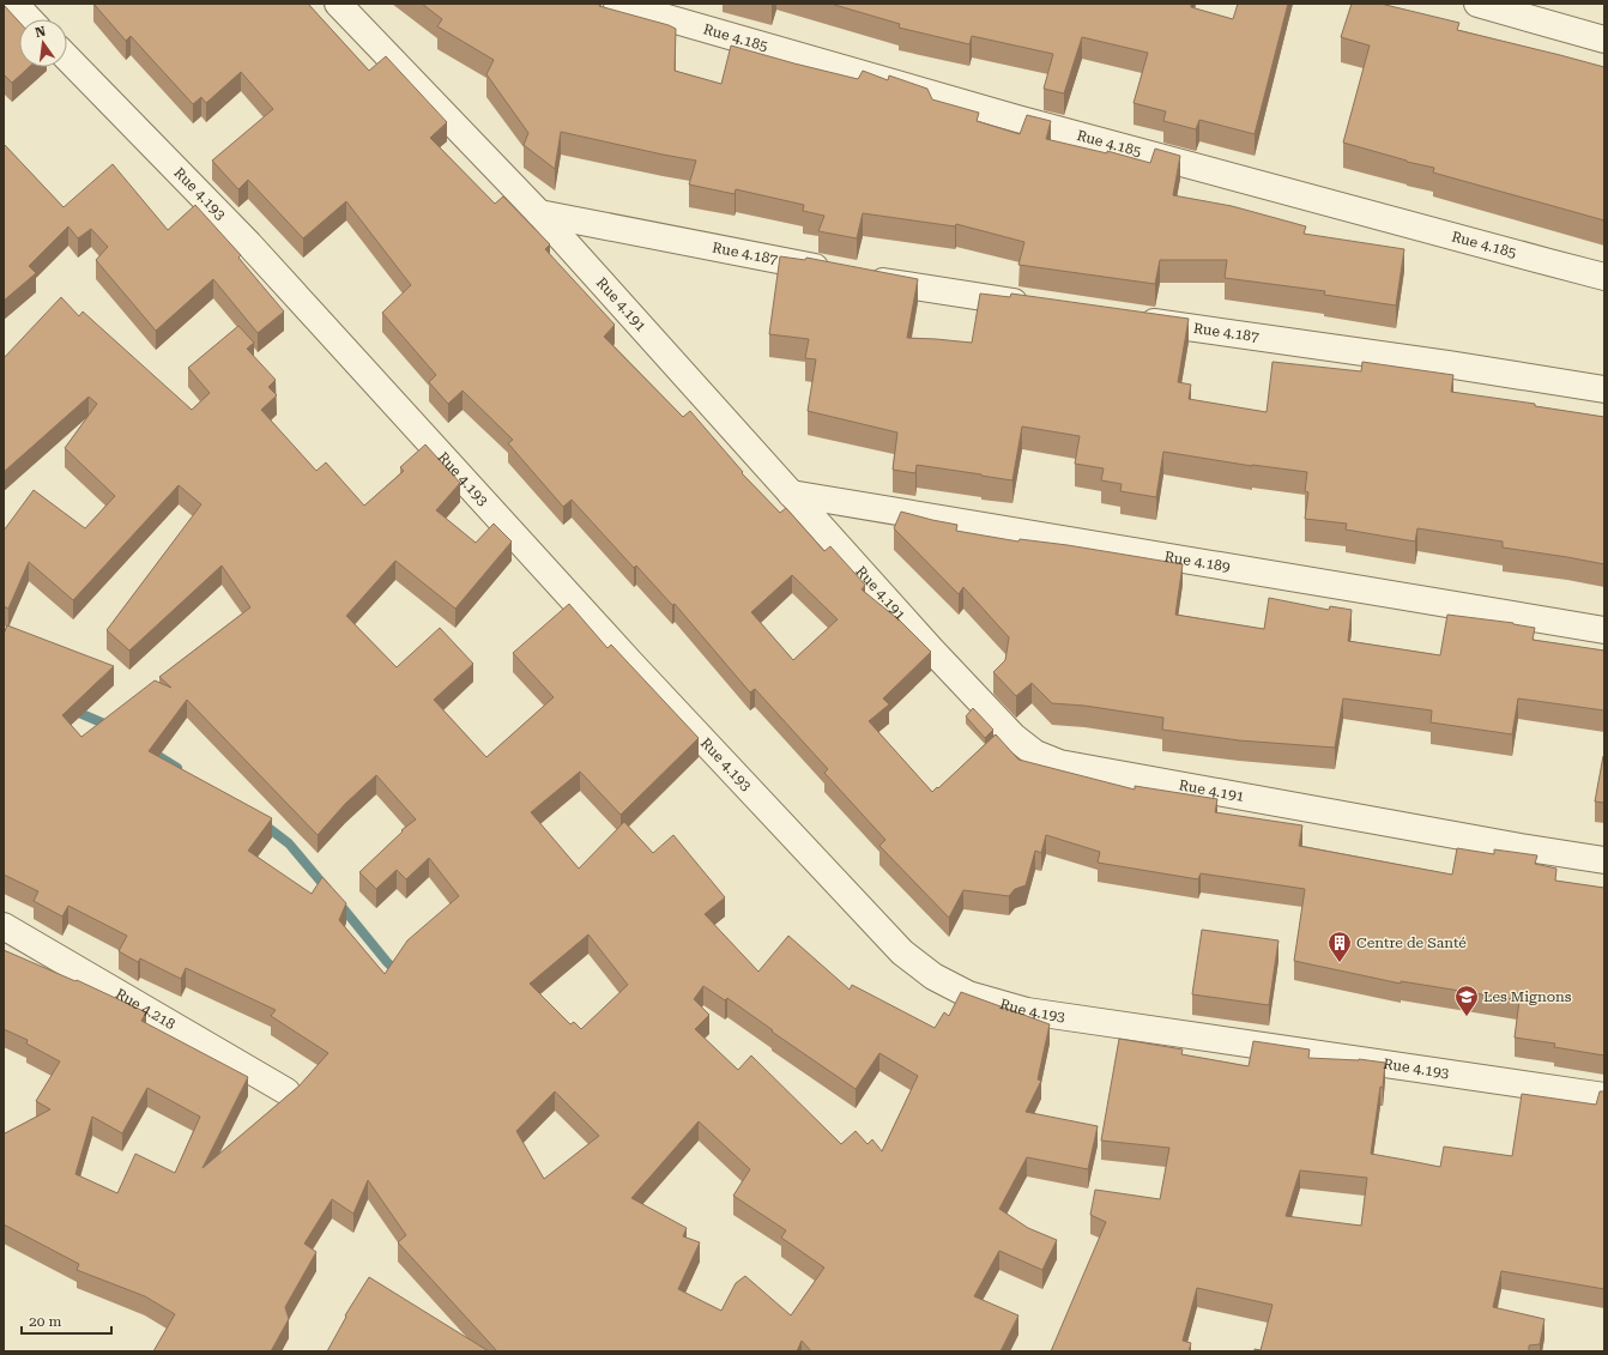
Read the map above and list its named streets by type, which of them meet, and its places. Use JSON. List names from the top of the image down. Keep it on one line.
{"streets":{"street":["Rue 4.185","Rue 4.193","Rue 4.187","Rue 4.191","Rue 4.189","Rue 4.218"]},"crossings":[["Rue 4.187","Rue 4.191"],["Rue 4.191","Rue 4.189"]],"places":{"building":["Centre de Santé"],"school or university":["Les Mignons"]},"scale_bar":"20 m","north":"top"}
